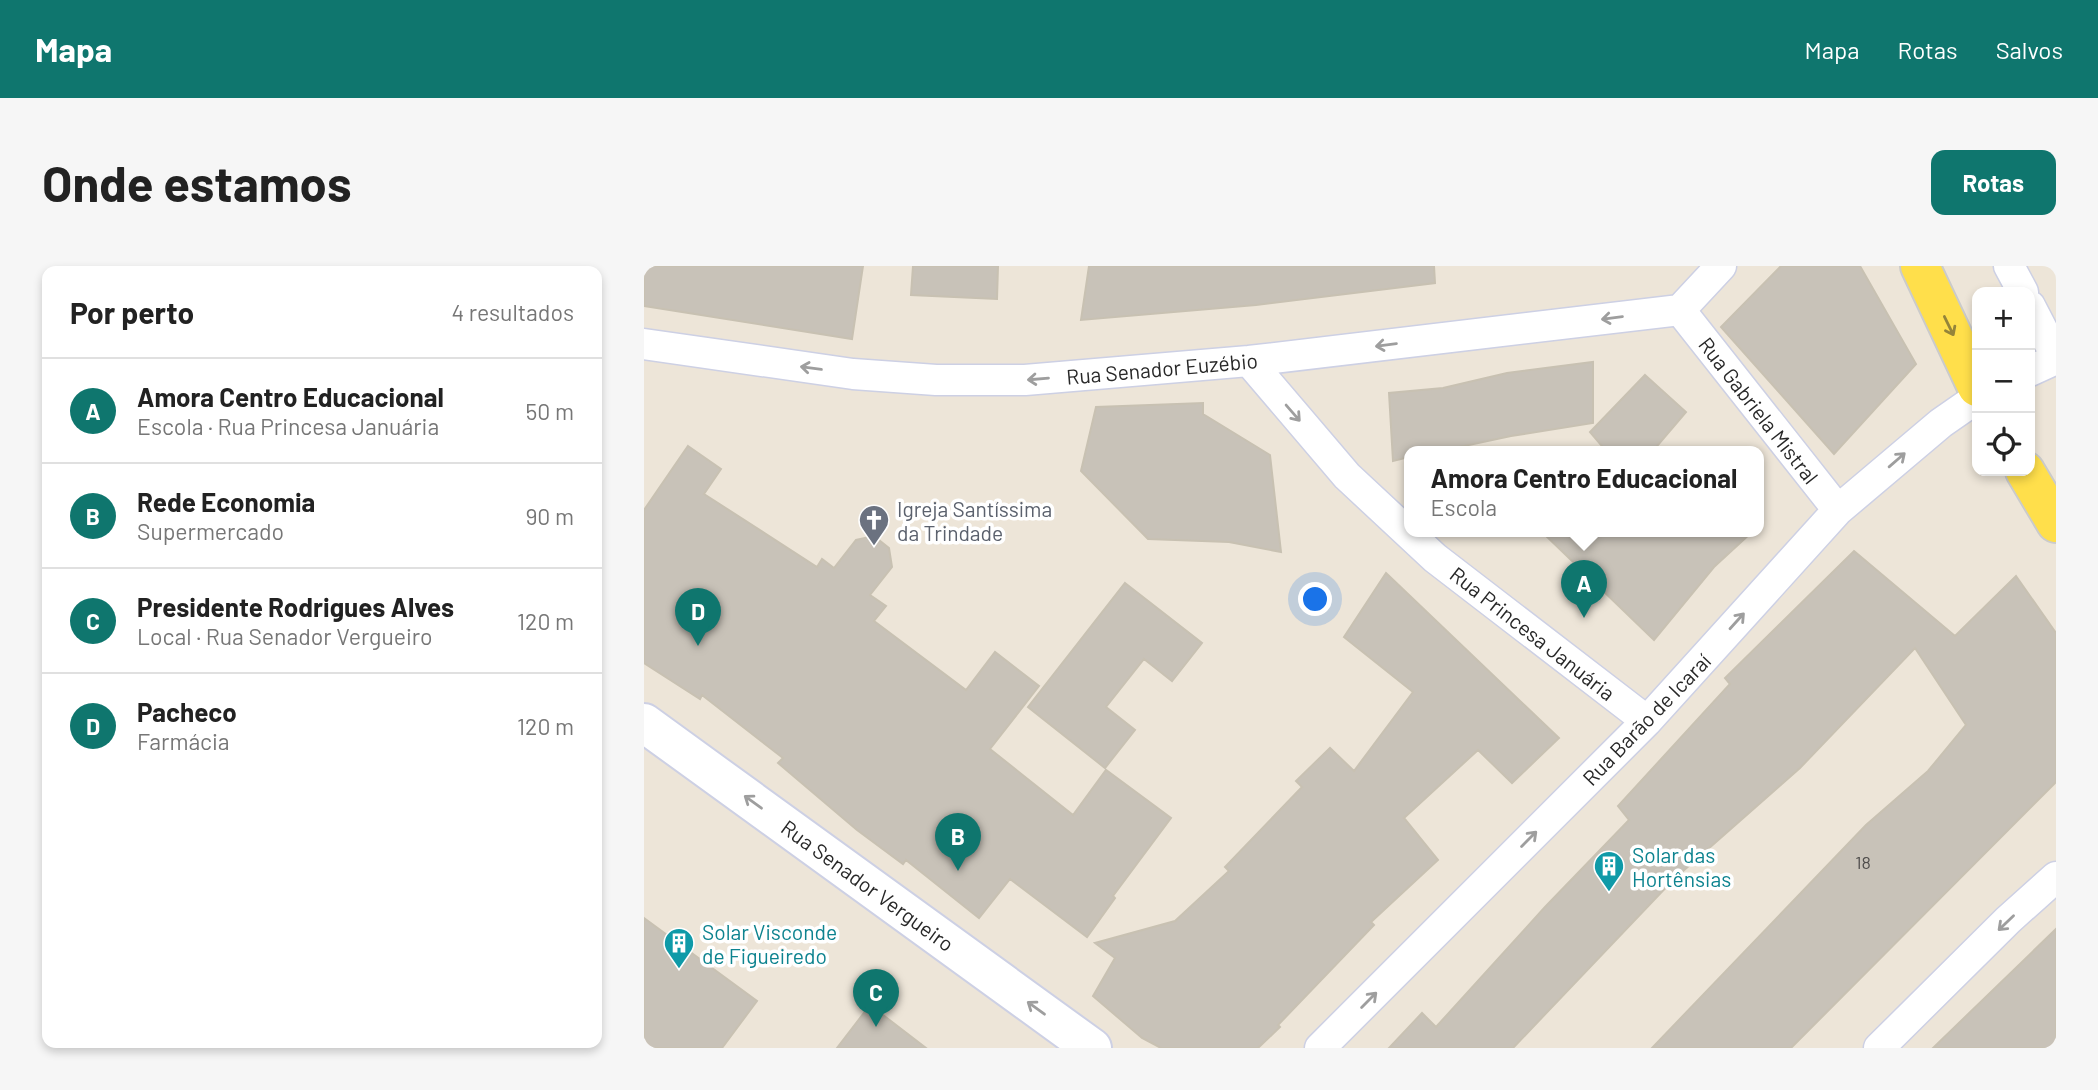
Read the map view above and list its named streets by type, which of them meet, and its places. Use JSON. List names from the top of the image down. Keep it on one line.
{"streets":{"street":["Rua Senador Euzébio","Rua Gabriela Mistral","Rua Princesa Januária","Rua Barão de Icaraí","Rua Senador Vergueiro"]},"crossings":[["Rua Senador Euzébio","Rua Gabriela Mistral"],["Rua Senador Euzébio","Rua Princesa Januária"],["Rua Gabriela Mistral","Rua Barão de Icaraí"],["Rua Princesa Januária","Rua Barão de Icaraí"]],"one_way":["Rua Senador Euzébio","Rua Princesa Januária","Rua Barão de Icaraí","Rua Senador Vergueiro"],"places":{"church":["Igreja Santíssima da Trindade"],"building":["Solar das Hortênsias","Solar Visconde de Figueiredo"]},"house_numbers":["18"],"page":{"header":"Mapa","nav":["Mapa","Rotas","Salvos"],"buttons":"Rotas","title":"Onde estamos","heading":["Por perto","4 resultados"],"map_buttons":["+","−"],"list":[{"mark":"A","name":"Amora Centro Educacional","note":"Escola · Rua Princesa Januária","value":"50 m"},{"mark":"B","name":"Rede Economia","note":"Supermercado","value":"90 m"},{"mark":"C","name":"Presidente Rodrigues Alves","note":"Local · Rua Senador Vergueiro","value":"120 m"},{"mark":"D","name":"Pacheco","note":"Farmácia","value":"120 m"}],"popup":["Amora Centro Educacional","Escola"],"pins":["A","D","B","C"]}}
